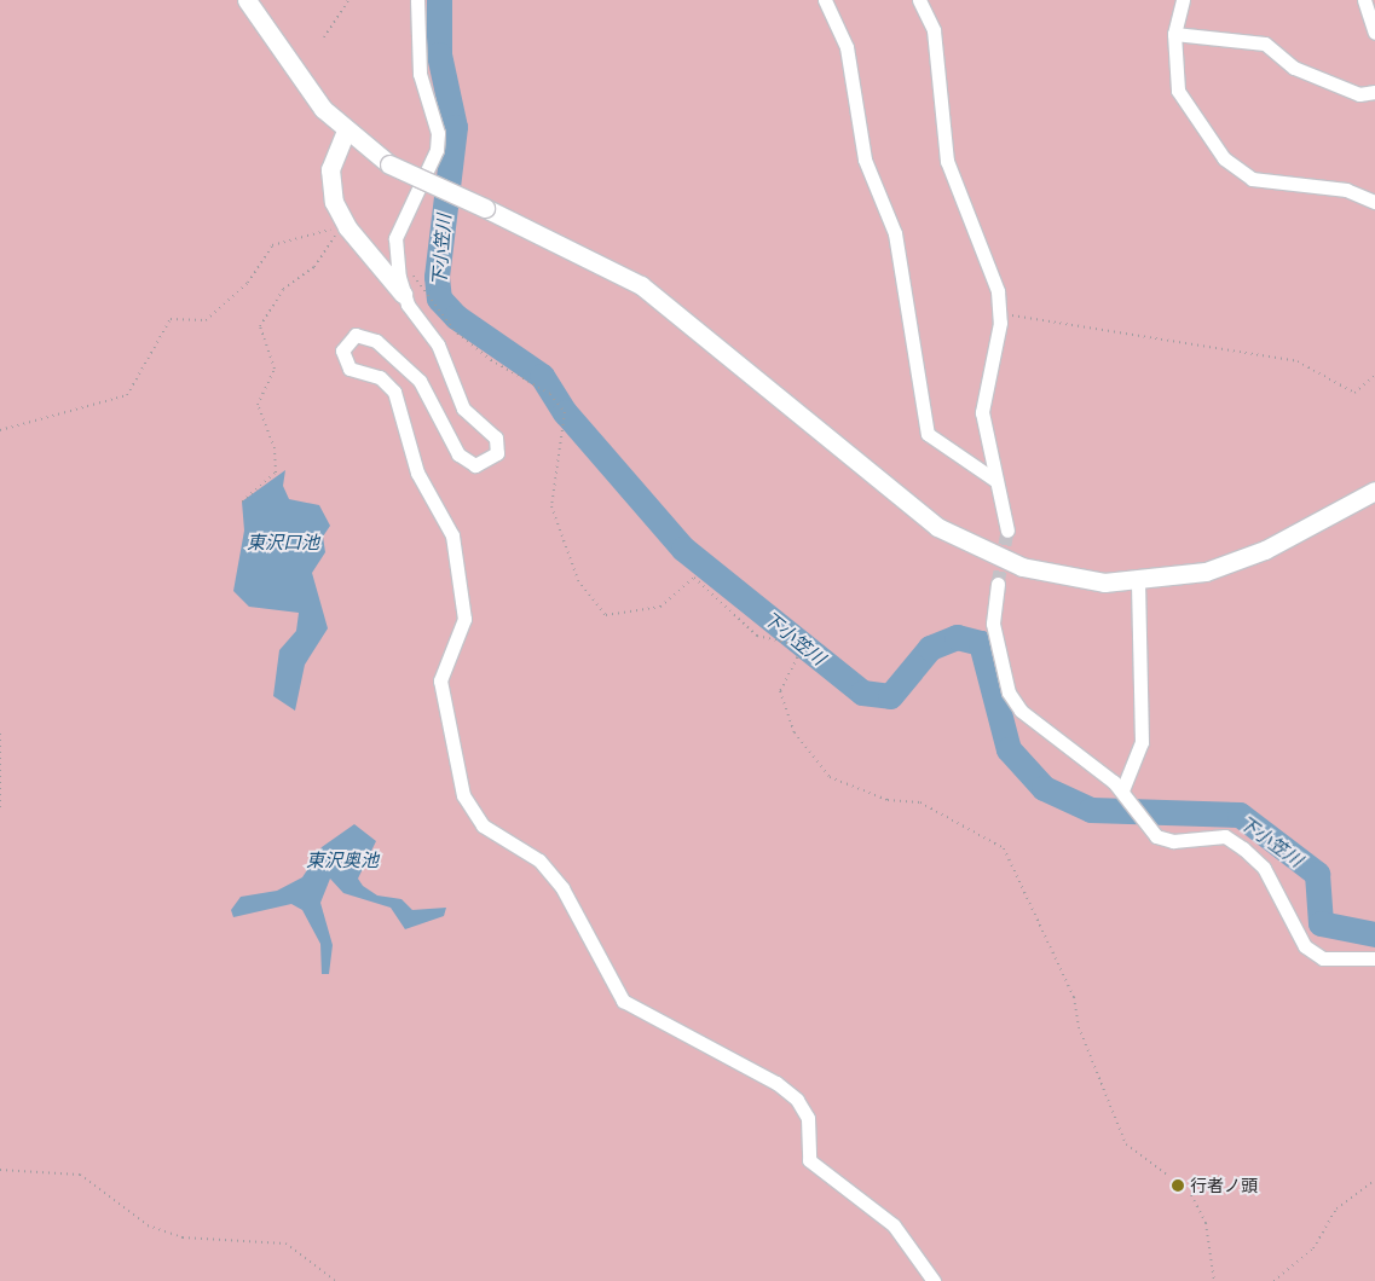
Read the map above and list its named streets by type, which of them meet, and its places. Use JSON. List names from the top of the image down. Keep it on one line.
{"water":["下小笠川","東沢口池","東沢奥池"],"places":["行者ノ頭"]}
